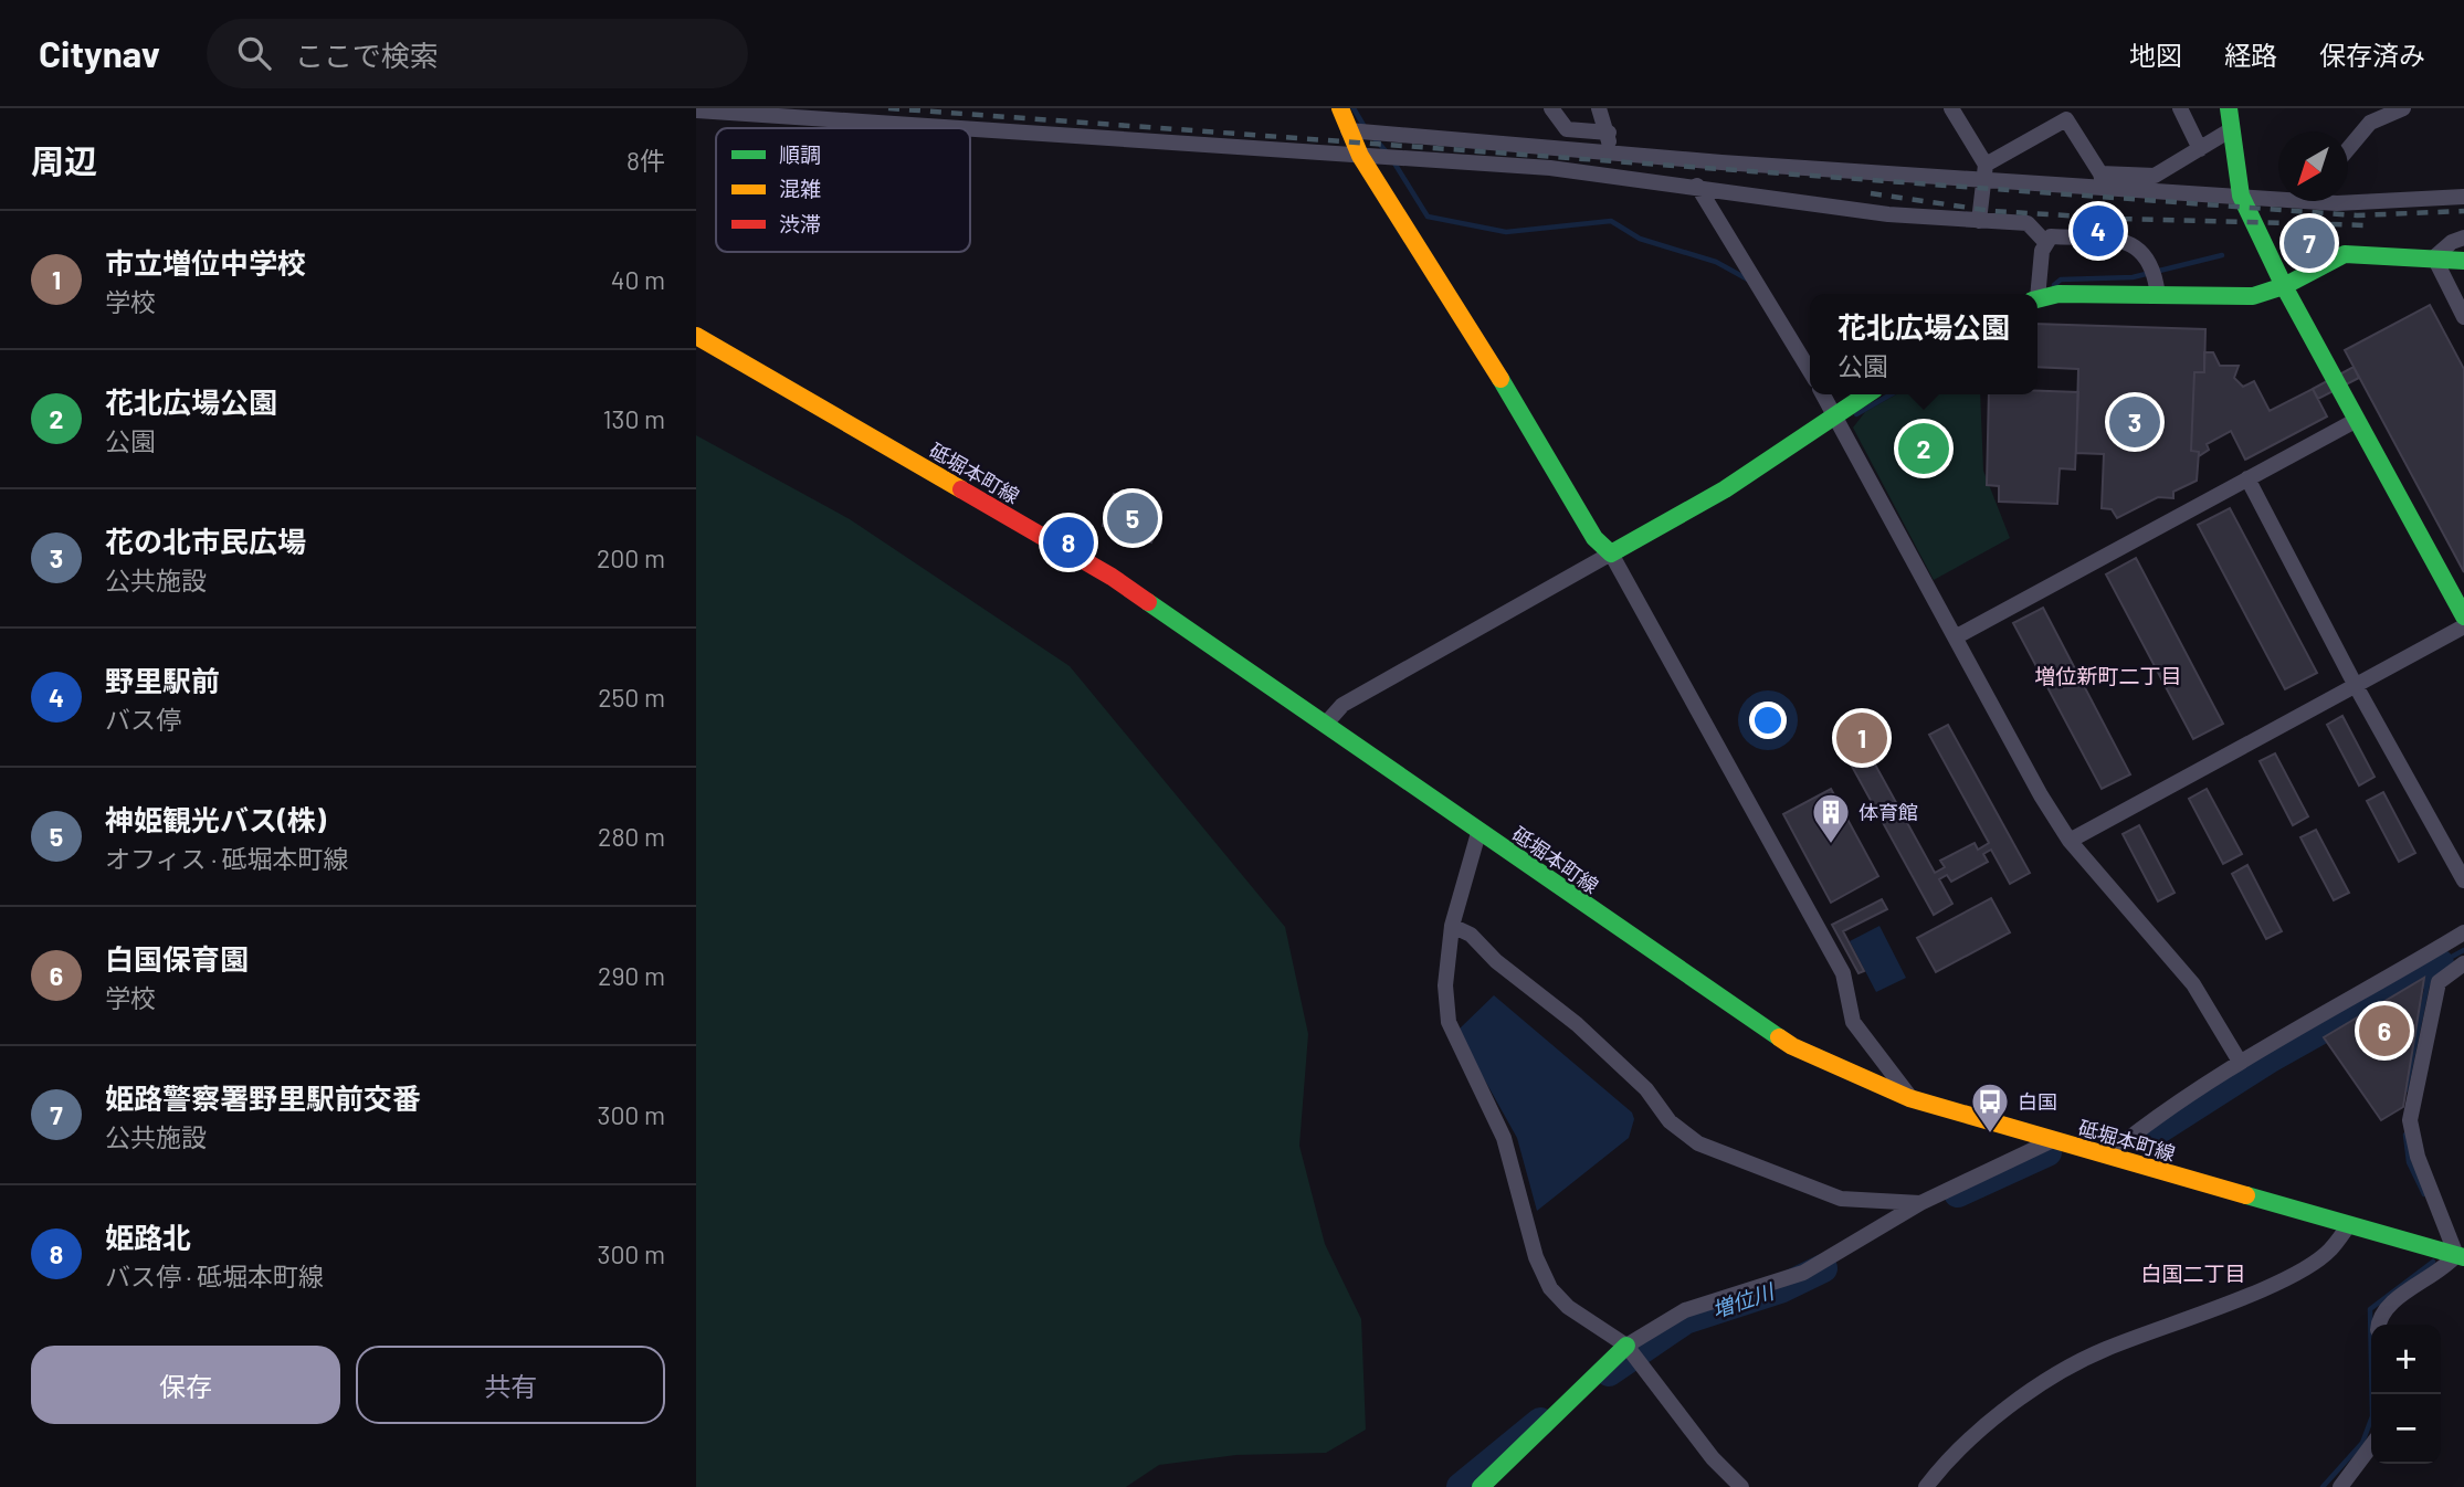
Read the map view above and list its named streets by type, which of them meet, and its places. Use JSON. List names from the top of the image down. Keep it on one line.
{"streets":{"street":["砥堀本町線"]},"districts":["増位新町二丁目","白国二丁目"],"water":["増位川"],"places":{"building":["体育館"],"bus stop":["白国"]},"legend":["順調","混雑","渋滞"],"north":"bottom left","page":{"header":"Citynav","search":"ここで検索","nav":["地図","経路","保存済み"],"heading":["周辺","8件"],"pins":["4","7","3","2","5","8","1","6"],"list":[{"mark":"1","name":"市立増位中学校","note":"学校","value":"40 m"},{"mark":"2","name":"花北広場公園","note":"公園","value":"130 m"},{"mark":"3","name":"花の北市民広場","note":"公共施設","value":"200 m"},{"mark":"4","name":"野里駅前","note":"バス停","value":"250 m"},{"mark":"5","name":"神姫観光バス(株)","note":"オフィス · 砥堀本町線","value":"280 m"},{"mark":"6","name":"白国保育園","note":"学校","value":"290 m"},{"mark":"7","name":"姫路警察署野里駅前交番","note":"公共施設","value":"300 m"},{"mark":"8","name":"姫路北","note":"バス停 · 砥堀本町線","value":"300 m"}],"popup":["花北広場公園","公園"],"buttons":["保存","共有"],"map_buttons":["+","−"]}}
